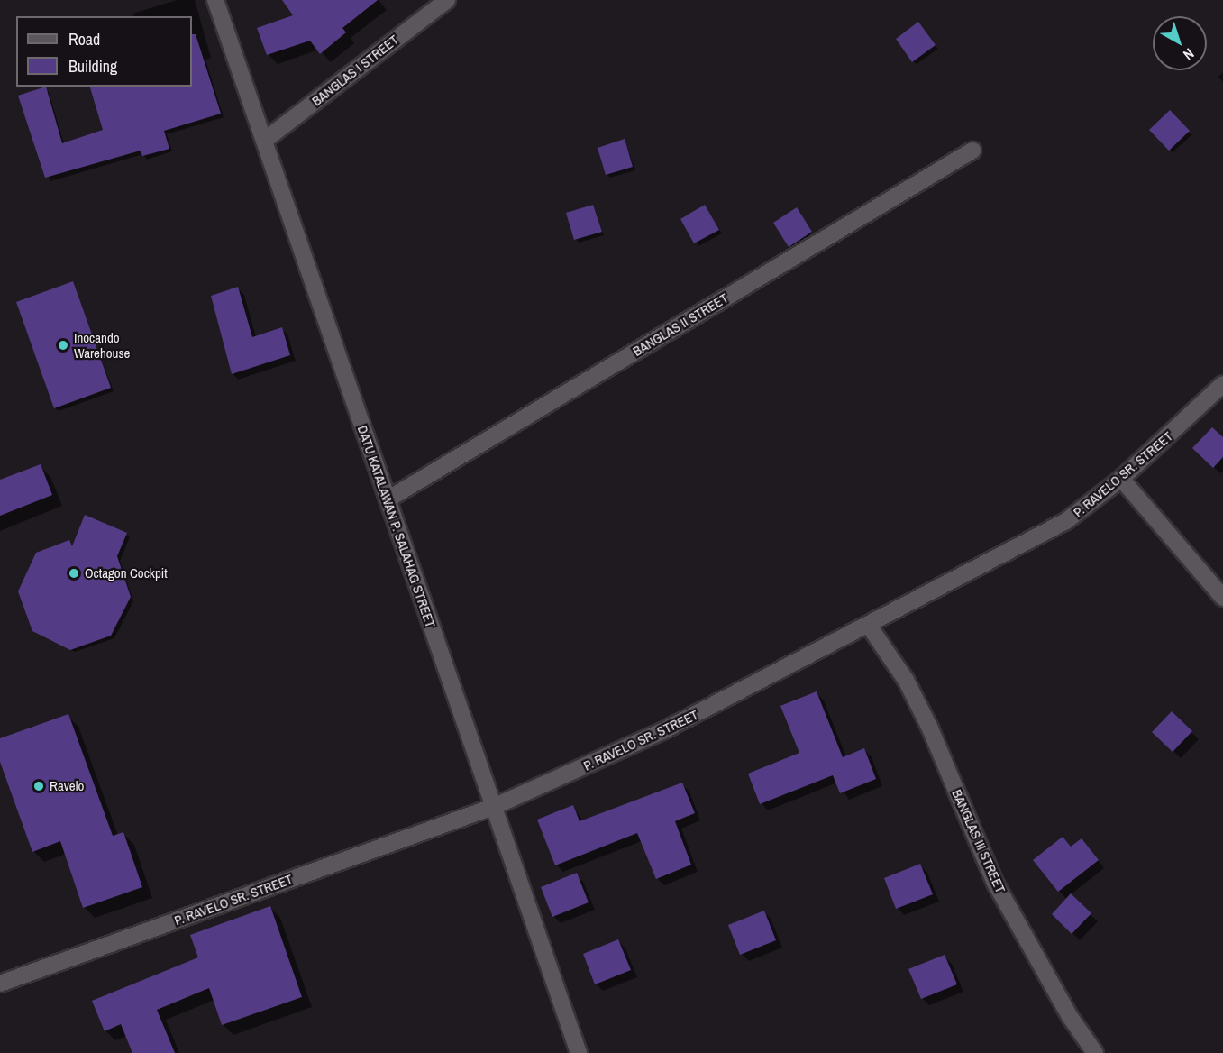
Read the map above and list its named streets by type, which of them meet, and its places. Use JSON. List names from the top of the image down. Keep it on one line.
{"streets":{"street":["BANGLAS I STREET","BANGLAS II STREET","P. RAVELO SR. STREET","DATU KATALAWAN P. SALAHAG STREET","BANGLAS III STREET"]},"crossings":[["BANGLAS I STREET","DATU KATALAWAN P. SALAHAG STREET"],["BANGLAS II STREET","DATU KATALAWAN P. SALAHAG STREET"],["P. RAVELO SR. STREET","DATU KATALAWAN P. SALAHAG STREET"],["P. RAVELO SR. STREET","BANGLAS III STREET"]],"places":["Inocando Warehouse","Octagon Cockpit","Ravelo"],"legend":["Road","Building"],"north":"bottom right"}
